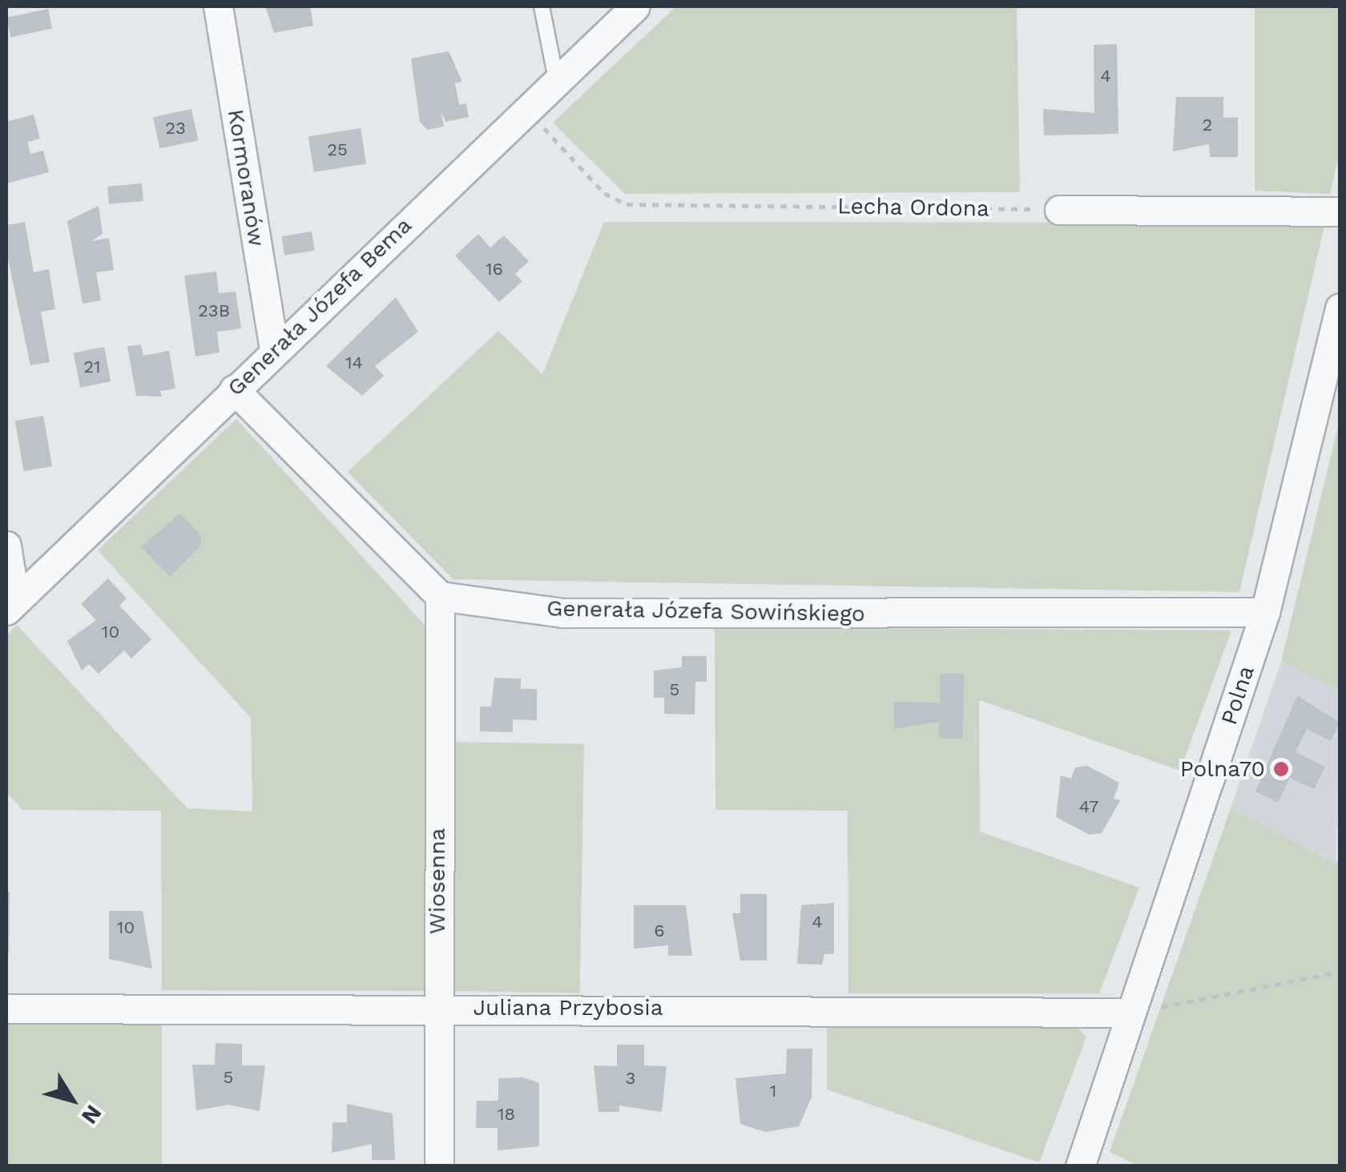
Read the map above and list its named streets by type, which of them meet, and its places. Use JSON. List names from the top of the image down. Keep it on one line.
{"streets":{"street":["Kormoranów","Generała Józefa Bema","Generała Józefa Sowińskiego","Polna","Wiosenna","Juliana Przybosia"],"path":["Lecha Ordona"]},"crossings":[["Kormoranów","Generała Józefa Bema"],["Lecha Ordona","Generała Józefa Bema"],["Generała Józefa Sowińskiego","Polna"],["Generała Józefa Sowińskiego","Wiosenna"],["Polna","Juliana Przybosia"],["Wiosenna","Juliana Przybosia"]],"places":["Polna70"],"house_numbers":["4","2","23","25","16","23B","14","21","10","5","47","4","10","6","5","3","1","18"],"north":"bottom right"}
